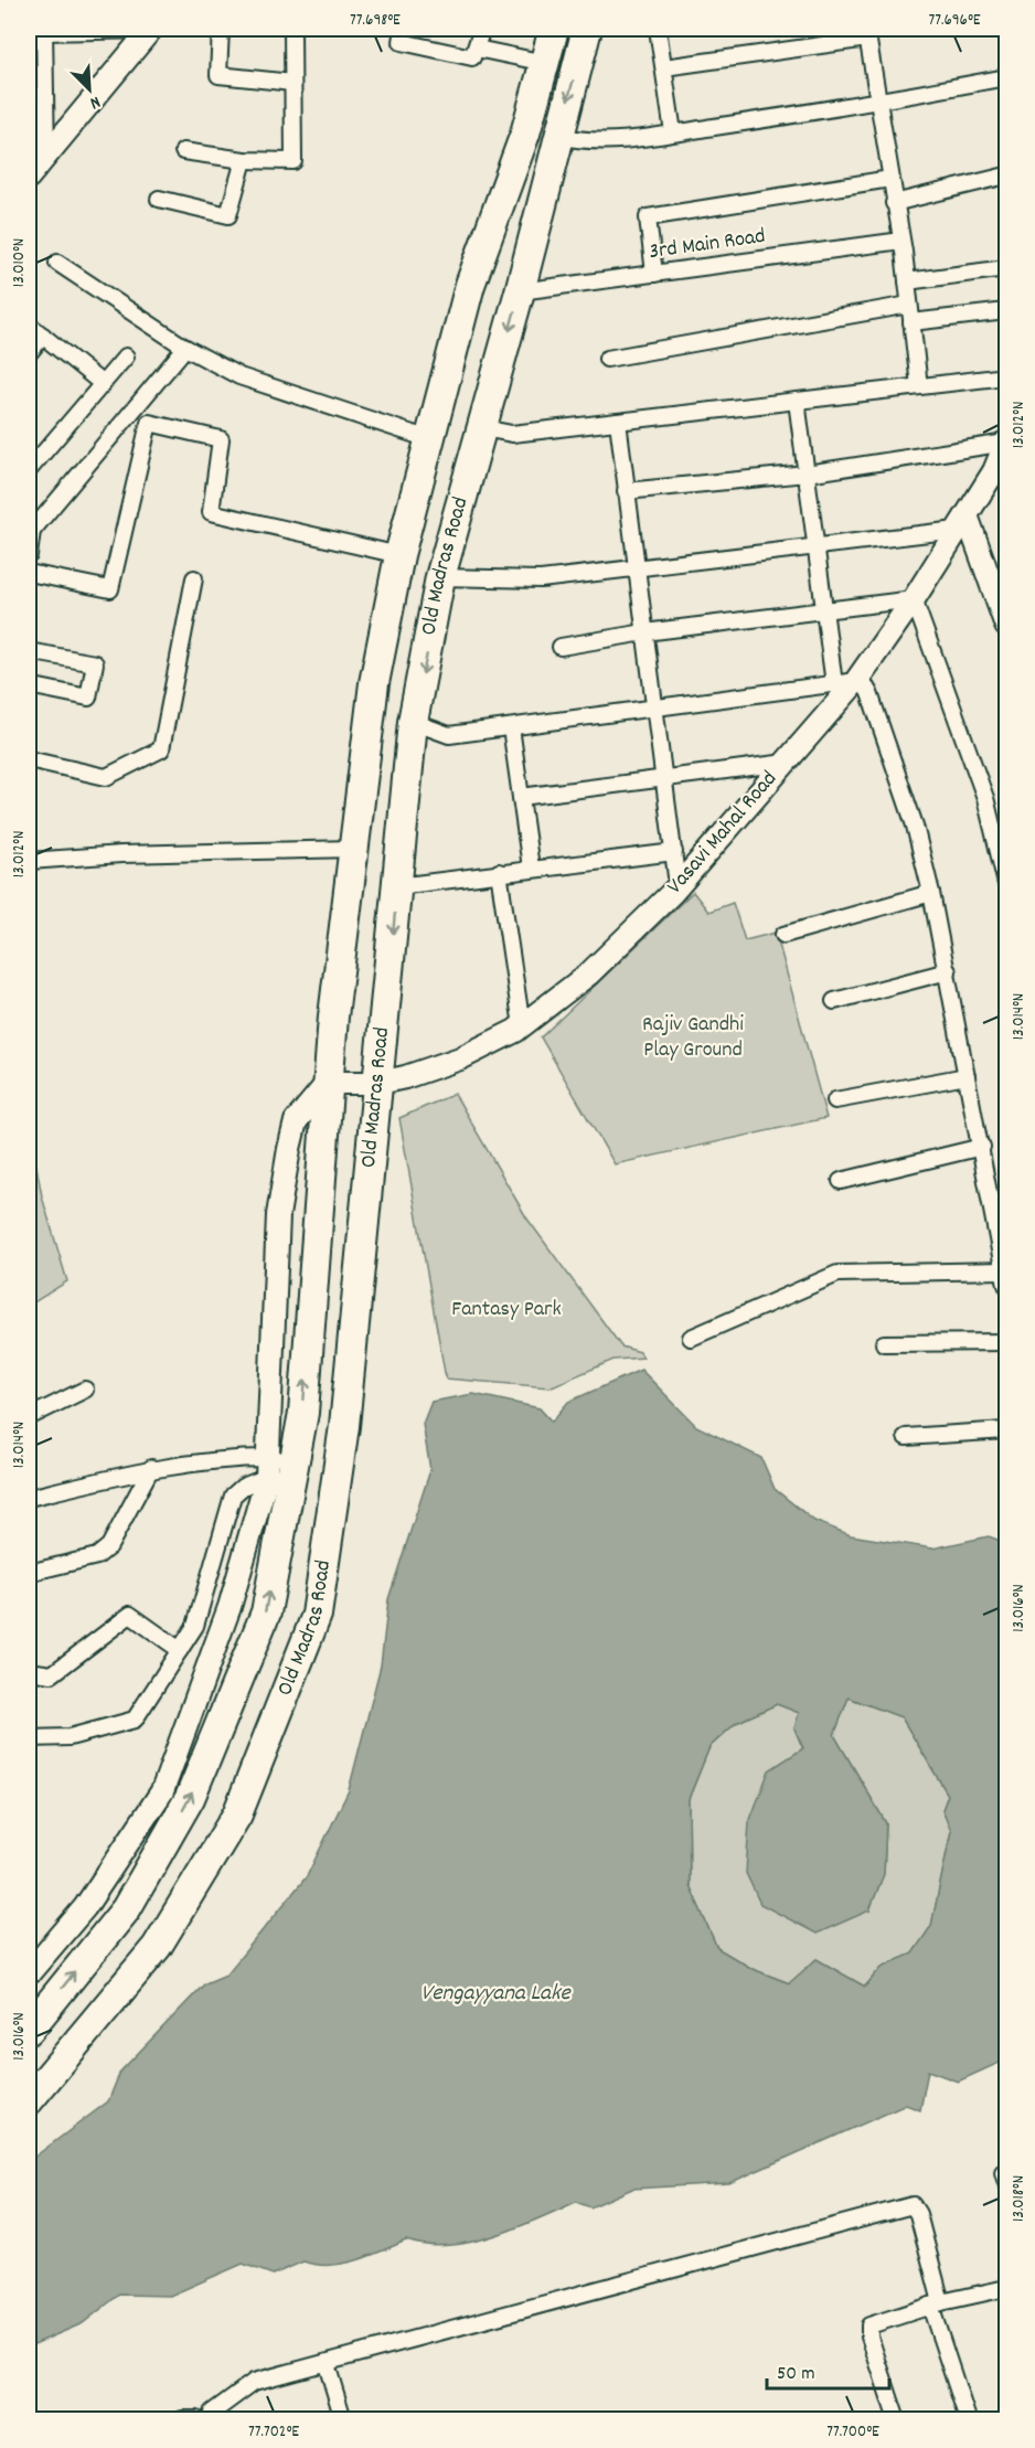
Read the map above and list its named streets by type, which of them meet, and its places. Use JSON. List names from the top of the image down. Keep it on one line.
{"streets":{"highway":["Old Madras Road"],"street":["3rd Main Road","Vasavi Mahal Road"]},"crossings":[["3rd Main Road","Old Madras Road"],["Old Madras Road","Vasavi Mahal Road"]],"water":["Vengayyana Lake"],"parks":["Rajiv Gandhi Play Ground","Fantasy Park"],"scale_bar":"50 m","north":"bottom right","coordinates":["77.698°E","77.696°E","13.010°N","13.012°N","13.014°N","13.016°N","13.018°N","77.702°E","77.700°E"]}
